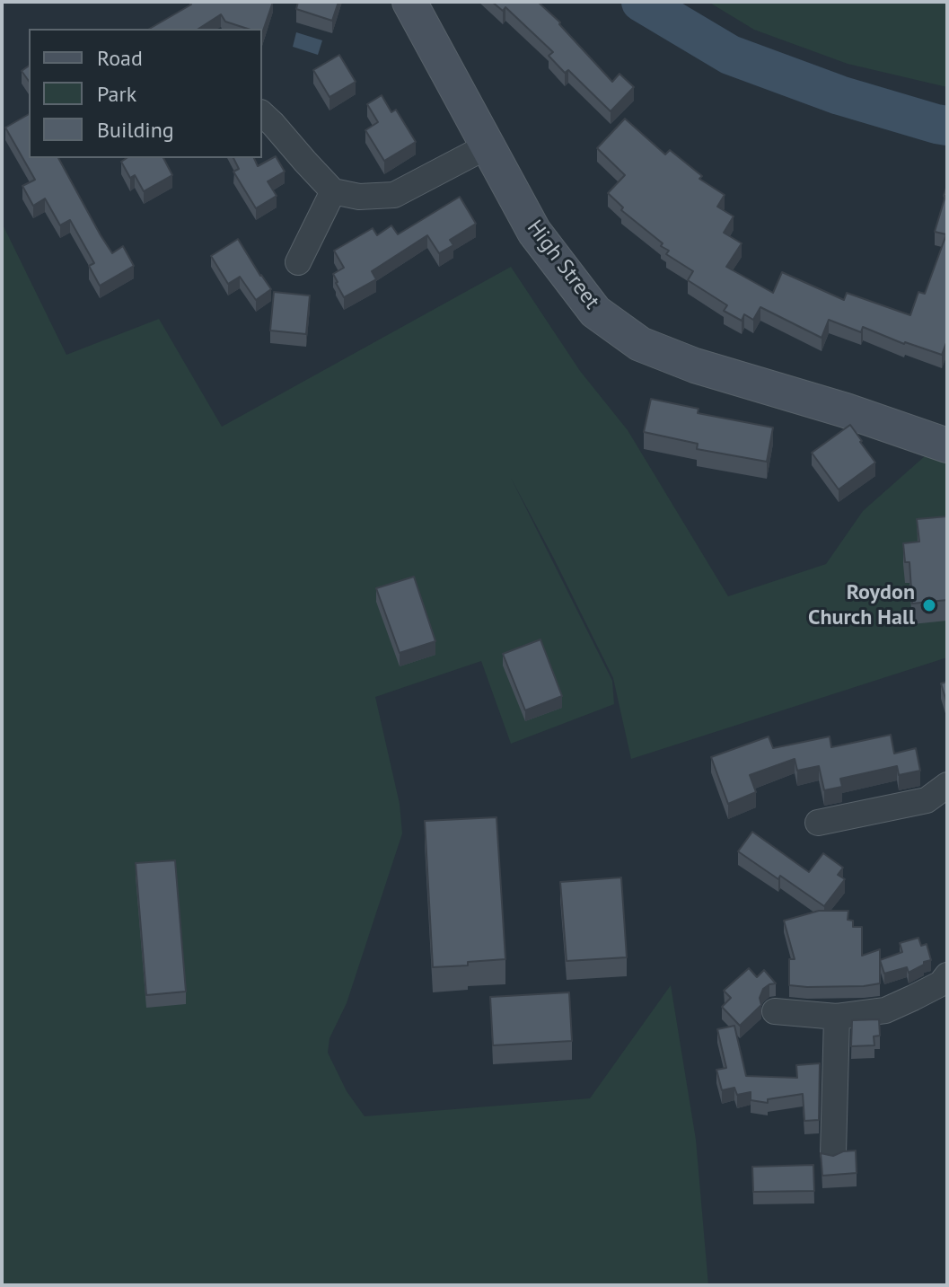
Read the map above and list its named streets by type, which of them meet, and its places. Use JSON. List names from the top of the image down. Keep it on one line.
{"streets":{"main road":["High Street"]},"places":["Roydon Church Hall"],"legend":["Road","Park","Building"]}
